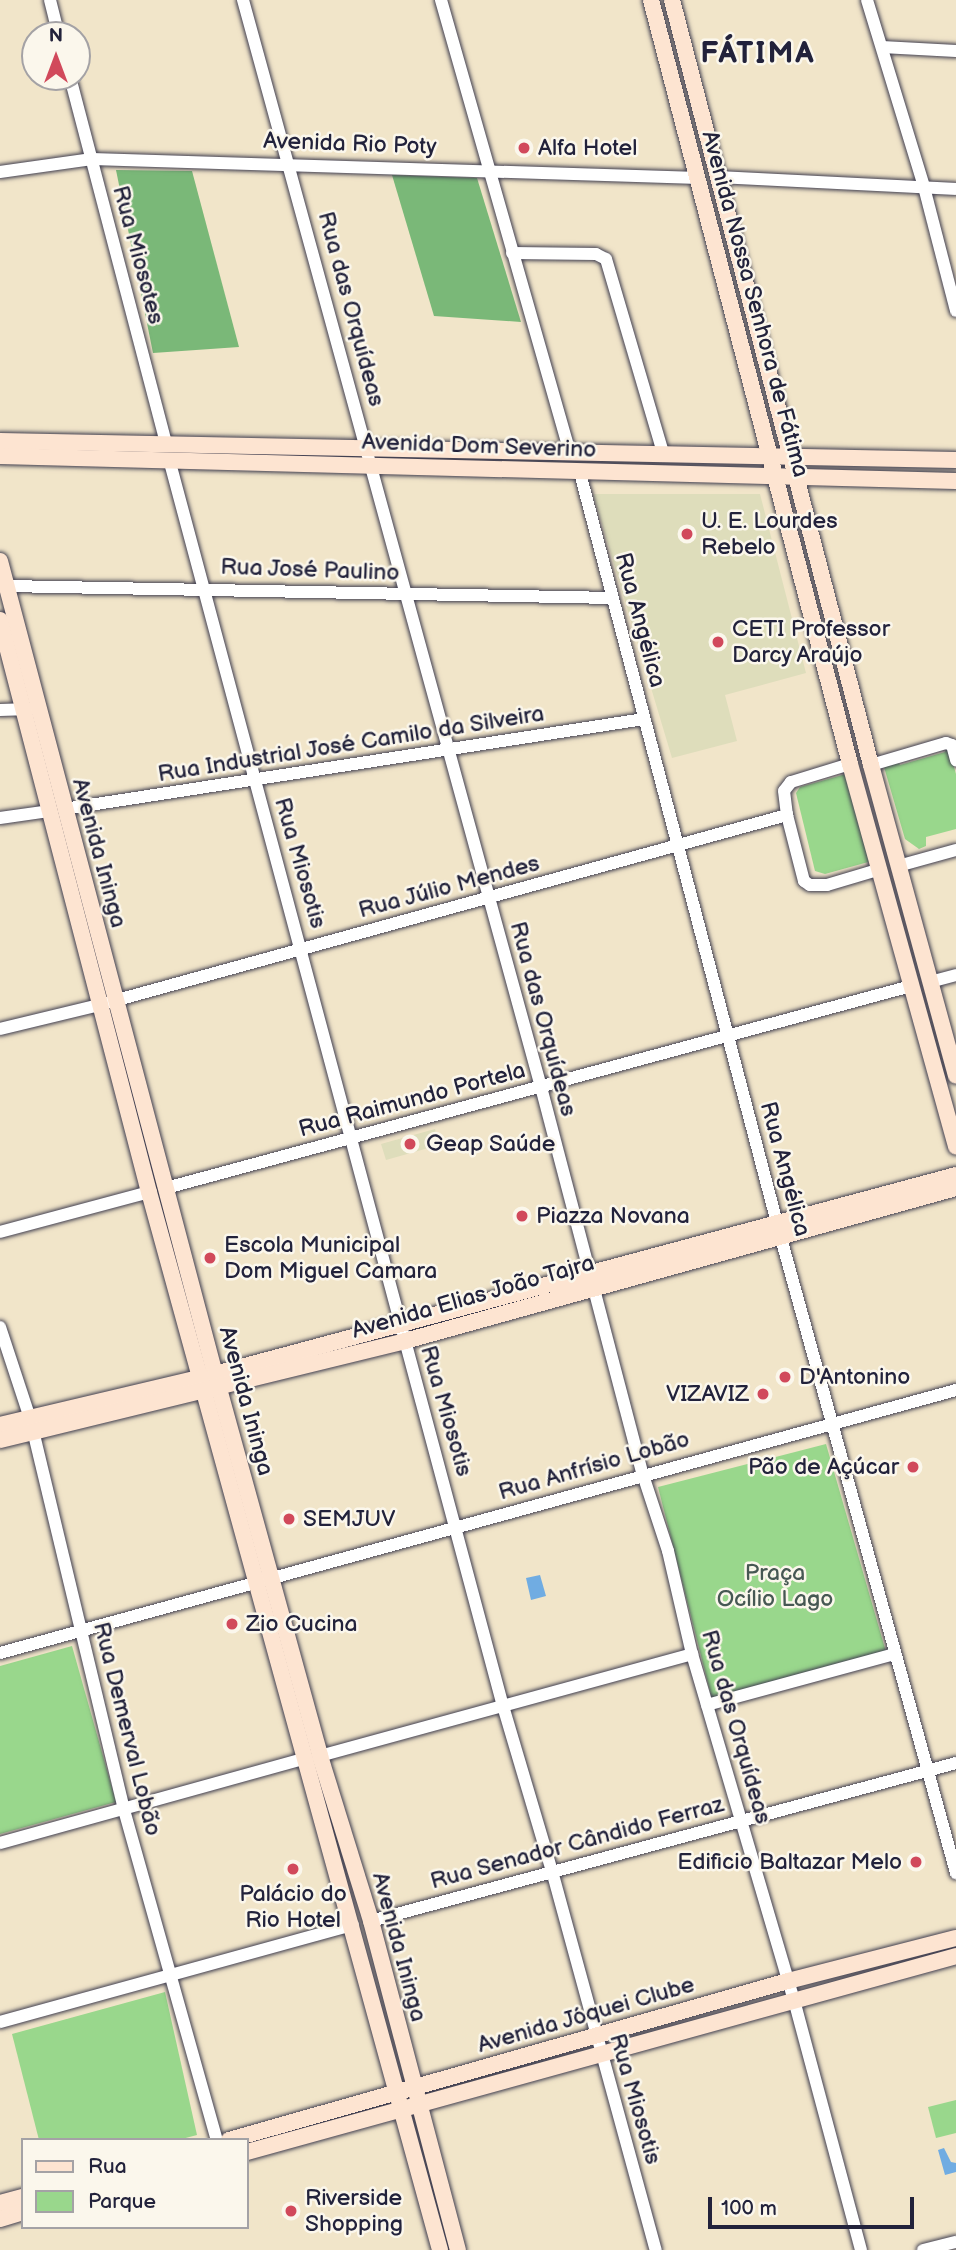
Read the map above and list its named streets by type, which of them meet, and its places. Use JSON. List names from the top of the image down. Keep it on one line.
{"streets":{"main road":["Avenida Nossa Senhora de Fátima","Avenida Dom Severino","Avenida Ininga","Avenida Elias João Tajra","Avenida Jóquei Clube"],"street":["Avenida Rio Poty","Rua Miosotes","Rua das Orquídeas","Rua José Paulino","Rua Angélica","Rua Industrial José Camilo da Silveira","Rua Miosotis","Rua Júlio Mendes","Rua Raimundo Portela","Rua Anfrísio Lobão","Rua Demerval Lobão","Rua Senador Cândido Ferraz"]},"crossings":[["Avenida Rio Poty","Rua Miosotes"],["Avenida Rio Poty","Avenida Nossa Senhora de Fátima"],["Avenida Rio Poty","Rua das Orquídeas"],["Rua Miosotes","Avenida Dom Severino"],["Rua Miosotes","Rua Miosotis"],["Avenida Nossa Senhora de Fátima","Avenida Dom Severino"],["Avenida Nossa Senhora de Fátima","Rua Raimundo Portela"],["Rua das Orquídeas","Avenida Dom Severino"],["Rua das Orquídeas","Rua José Paulino"],["Rua das Orquídeas","Rua Industrial José Camilo da Silveira"],["Rua das Orquídeas","Rua Júlio Mendes"],["Rua das Orquídeas","Rua Raimundo Portela"],["Rua das Orquídeas","Avenida Elias João Tajra"],["Rua das Orquídeas","Rua Anfrísio Lobão"],["Rua das Orquídeas","Rua Senador Cândido Ferraz"],["Rua das Orquídeas","Avenida Jóquei Clube"],["Avenida Dom Severino","Rua Angélica"],["Avenida Dom Severino","Rua Miosotis"],["Rua José Paulino","Rua Angélica"],["Rua José Paulino","Avenida Ininga"],["Rua José Paulino","Rua Miosotis"],["Rua Angélica","Rua Industrial José Camilo da Silveira"],["Rua Angélica","Rua Júlio Mendes"],["Rua Angélica","Rua Raimundo Portela"],["Rua Angélica","Avenida Elias João Tajra"],["Rua Angélica","Rua Anfrísio Lobão"],["Rua Angélica","Rua Senador Cândido Ferraz"],["Rua Industrial José Camilo da Silveira","Avenida Ininga"],["Rua Industrial José Camilo da Silveira","Rua Miosotis"],["Avenida Ininga","Rua Júlio Mendes"],["Avenida Ininga","Rua Raimundo Portela"],["Avenida Ininga","Avenida Elias João Tajra"],["Avenida Ininga","Rua Anfrísio Lobão"],["Avenida Ininga","Rua Senador Cândido Ferraz"],["Avenida Ininga","Avenida Jóquei Clube"],["Rua Miosotis","Rua Júlio Mendes"],["Rua Miosotis","Rua Raimundo Portela"],["Rua Miosotis","Avenida Elias João Tajra"],["Rua Miosotis","Rua Anfrísio Lobão"],["Rua Miosotis","Rua Senador Cândido Ferraz"],["Rua Miosotis","Avenida Jóquei Clube"],["Avenida Elias João Tajra","Rua Demerval Lobão"],["Rua Anfrísio Lobão","Rua Demerval Lobão"]],"districts":["FÁTIMA"],"parks":["Praça Ocílio Lago"],"places":["Alfa Hotel","U. E. Lourdes Rebelo","CETI Professor Darcy Araújo","Geap Saúde","Piazza Novana","Escola Municipal Dom Miguel Camara","D'Antonino","VIZAVIZ","Pão de Açúcar","SEMJUV","Zio Cucina","Edificio Baltazar Melo","Palácio do Rio Hotel","Riverside Shopping"],"legend":["Rua","Parque"],"scale_bar":"100 m","north":"top"}
